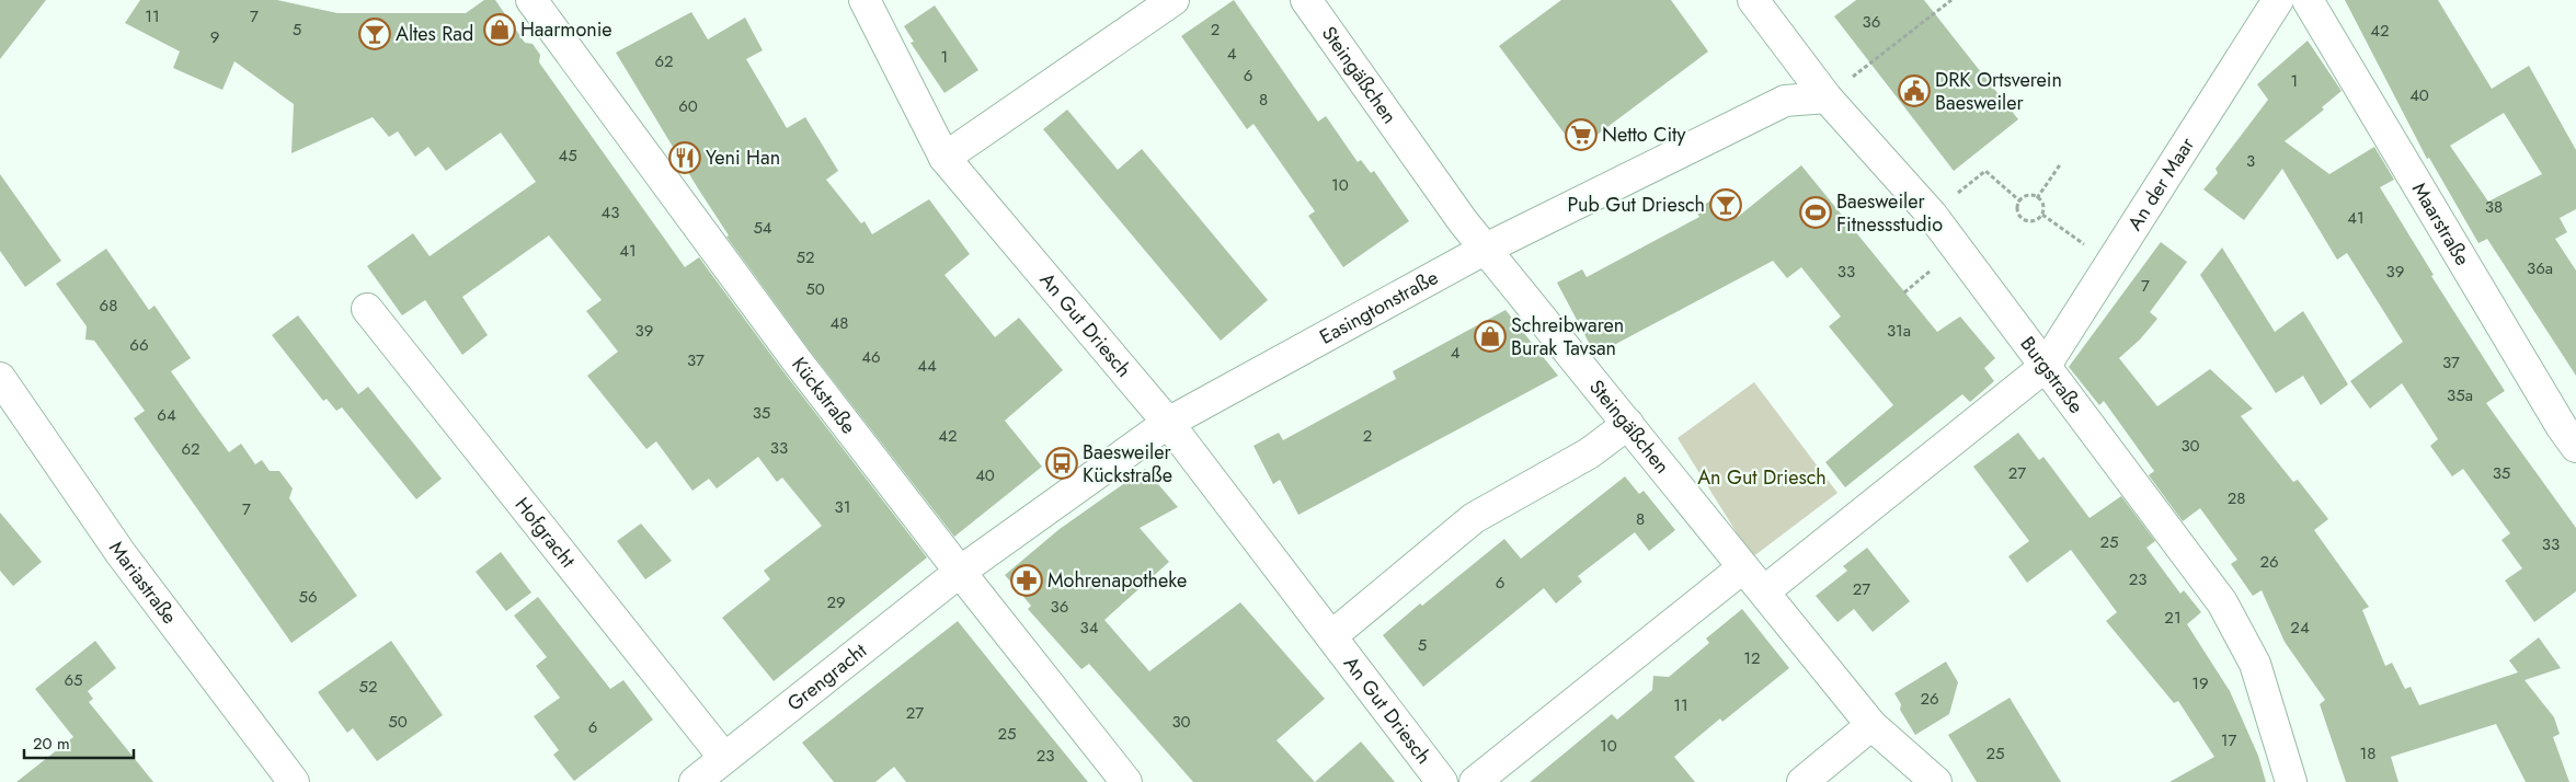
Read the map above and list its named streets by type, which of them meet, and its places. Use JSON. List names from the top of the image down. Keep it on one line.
{"streets":{"street":["Steingäßchen","An der Maar","Maarstraße","Easingtonstraße","An Gut Driesch","Burgstraße","Kückstraße","Hofgracht","Mariastraße","Grengracht"]},"crossings":[["Steingäßchen","Easingtonstraße"],["Steingäßchen","An Gut Driesch"],["An der Maar","Burgstraße"],["Easingtonstraße","An Gut Driesch"],["Easingtonstraße","Burgstraße"],["Easingtonstraße","Kückstraße"],["Easingtonstraße","Grengracht"],["Kückstraße","Grengracht"],["Hofgracht","Grengracht"]],"parks":["An Gut Driesch"],"places":{"shop":["Haarmonie","Schreibwaren Burak Tavsan"],"bar":["Altes Rad","Pub Gut Driesch"],"public building":["DRK Ortsverein Baesweiler"],"supermarket":["Netto City"],"restaurant":["Yeni Han"],"sports":["Baesweiler Fitnessstudio"],"bus stop":["Baesweiler Kückstraße"],"pharmacy":["Mohrenapotheke"]},"house_numbers":["11","7","36","5","2","42","9","4","1","62","6","1","40","8","60","45","3","10","38","43","41","54","41","52","36a","33","39","7","50","68","48","39","31a","66","4","46","37","37","44","35a","35","64","42","2","30","33","62","27","35","40","28","31","7","8","25","33","26","23","6","27","56","29","36","21","34","24","5","12","65","19","52","26","11","27","50","30","6","25","17","10","25","18","23"],"scale_bar":"20 m"}
